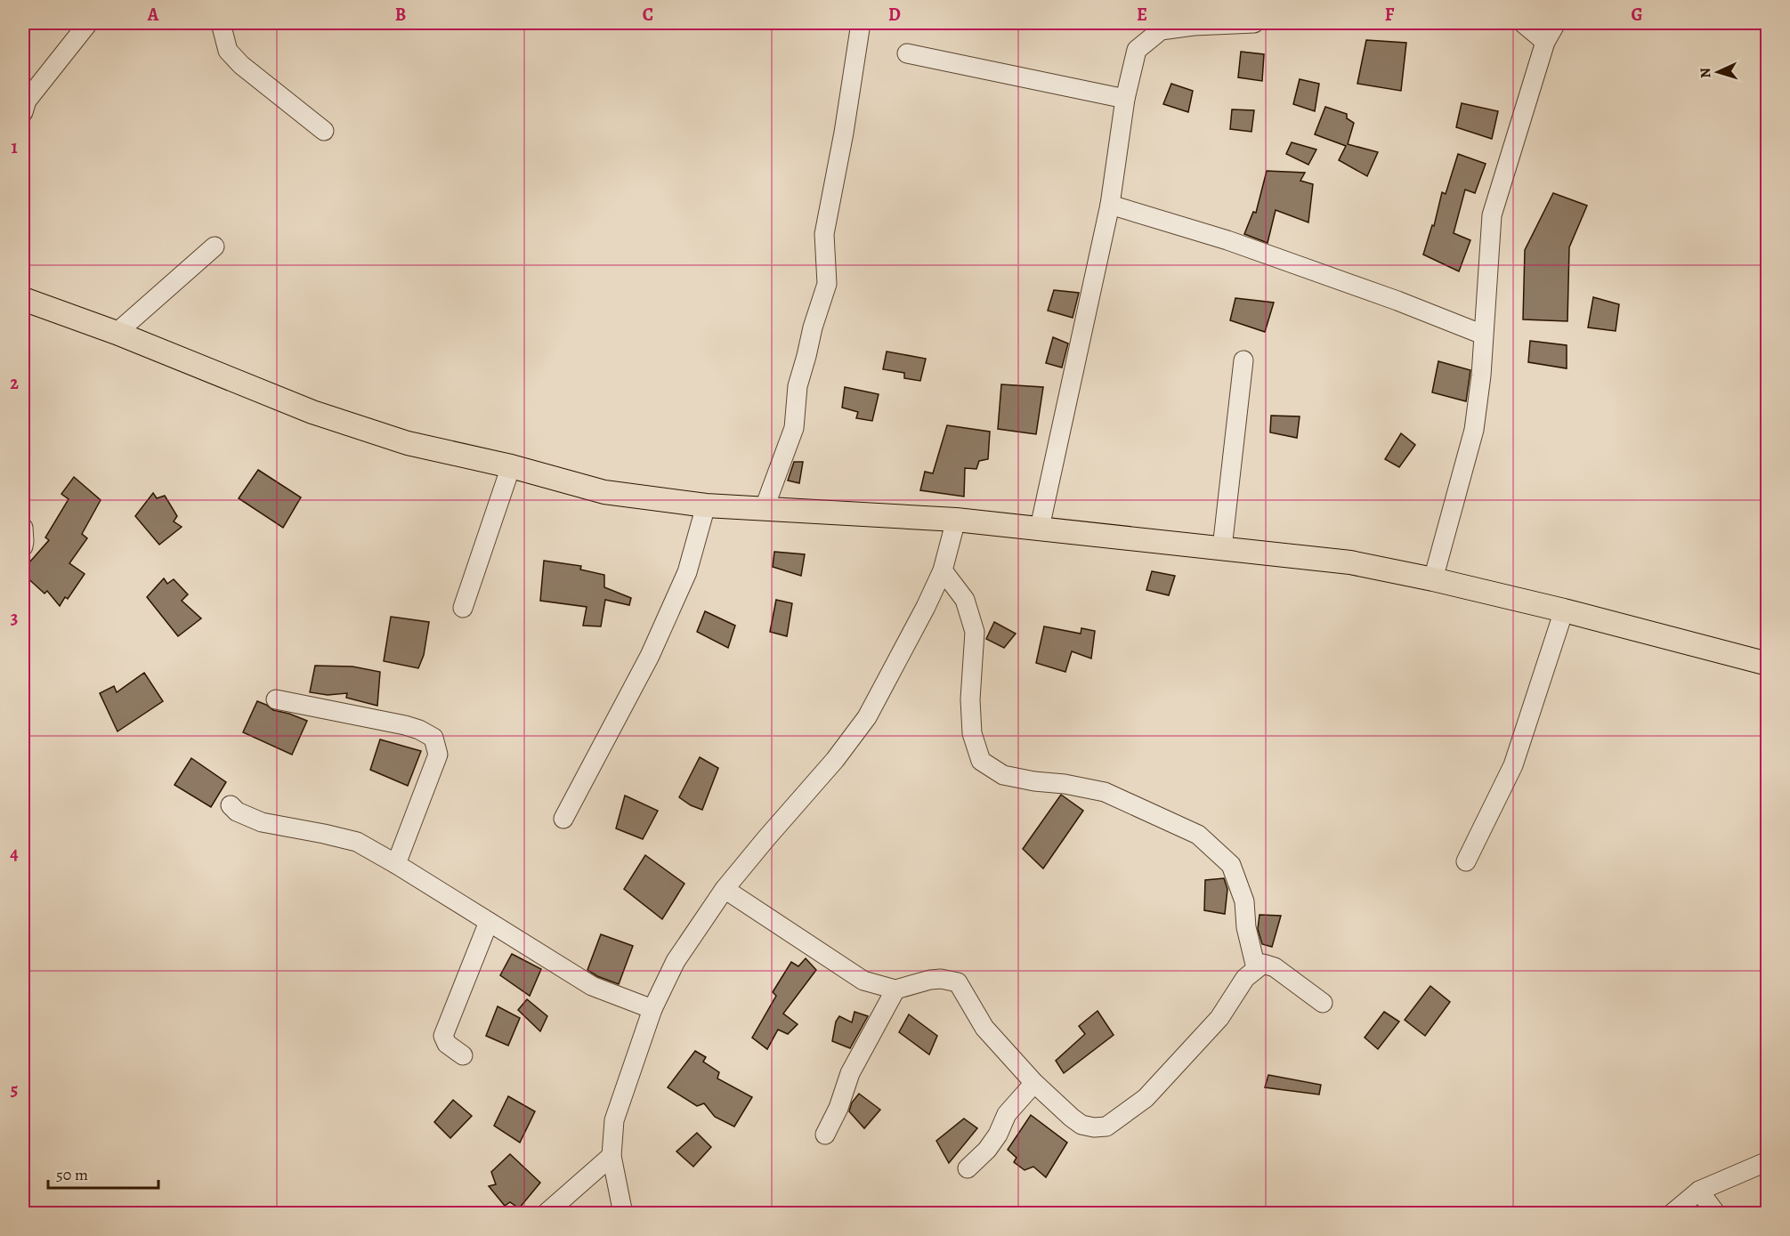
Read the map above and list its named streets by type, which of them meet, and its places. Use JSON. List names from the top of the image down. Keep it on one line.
{"scale_bar":"50 m","north":"left","grid":{"columns":["A","B","C","D","E","F","G"],"rows":["1","2","3","4","5"]}}
